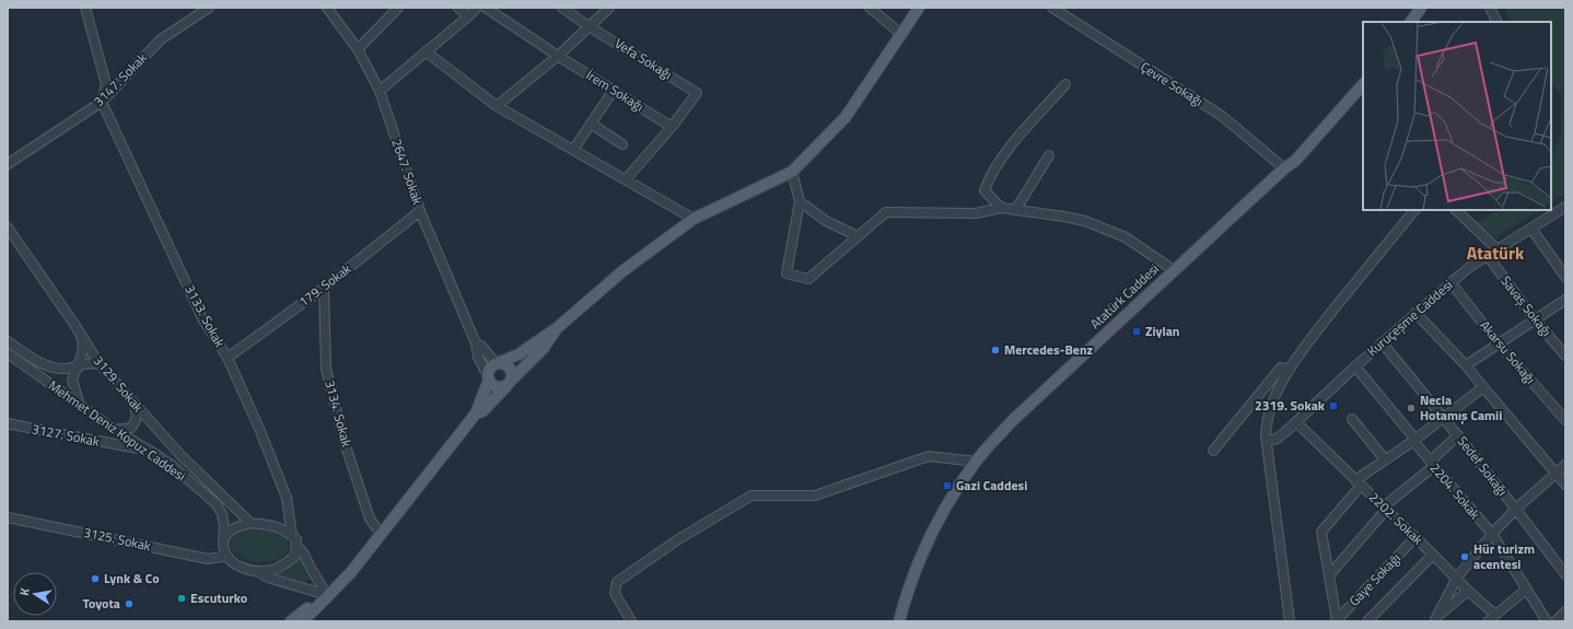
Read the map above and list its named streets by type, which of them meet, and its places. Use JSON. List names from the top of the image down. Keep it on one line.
{"streets":{"main road":["Atatürk Caddesi"],"street":["Vefa Sokağı","3147. Sokak","Çevre Sokağı","İrem Sokağı","2647. Sokak","179. Sokak","Savaş Sokağı","3133. Sokak","Kuruçeşme Caddesi","Akarsu Sokağı","3129. Sokak","3134. Sokak","Mehmet Deniz Kopuz Caddesi","3127. Sokak","Sedef Sokağı","2204. Sokak","2202. Sokak","3125. Sokak","Gaye Sokağı"]},"crossings":[["Vefa Sokağı","İrem Sokağı"],["3147. Sokak","3133. Sokak"],["Çevre Sokağı","Atatürk Caddesi"],["2647. Sokak","179. Sokak"],["179. Sokak","3133. Sokak"],["179. Sokak","3134. Sokak"],["Savaş Sokağı","Kuruçeşme Caddesi"],["3133. Sokak","3129. Sokak"],["3133. Sokak","Mehmet Deniz Kopuz Caddesi"],["3133. Sokak","3125. Sokak"],["Kuruçeşme Caddesi","Akarsu Sokağı"],["Kuruçeşme Caddesi","Sedef Sokağı"],["Kuruçeşme Caddesi","2204. Sokak"],["Kuruçeşme Caddesi","2202. Sokak"],["3129. Sokak","Mehmet Deniz Kopuz Caddesi"],["3129. Sokak","3125. Sokak"],["Mehmet Deniz Kopuz Caddesi","3127. Sokak"],["Mehmet Deniz Kopuz Caddesi","3125. Sokak"],["2202. Sokak","Gaye Sokağı"]],"districts":["Atatürk"],"places":{"transit":["Ziylan","2319. Sokak","Gazi Caddesi"],"other":["Mercedes-Benz","Necla Hotamış Camii","Hür turizm acentesi","Lynk & Co","Escuturko","Toyota"]},"north":"left"}
